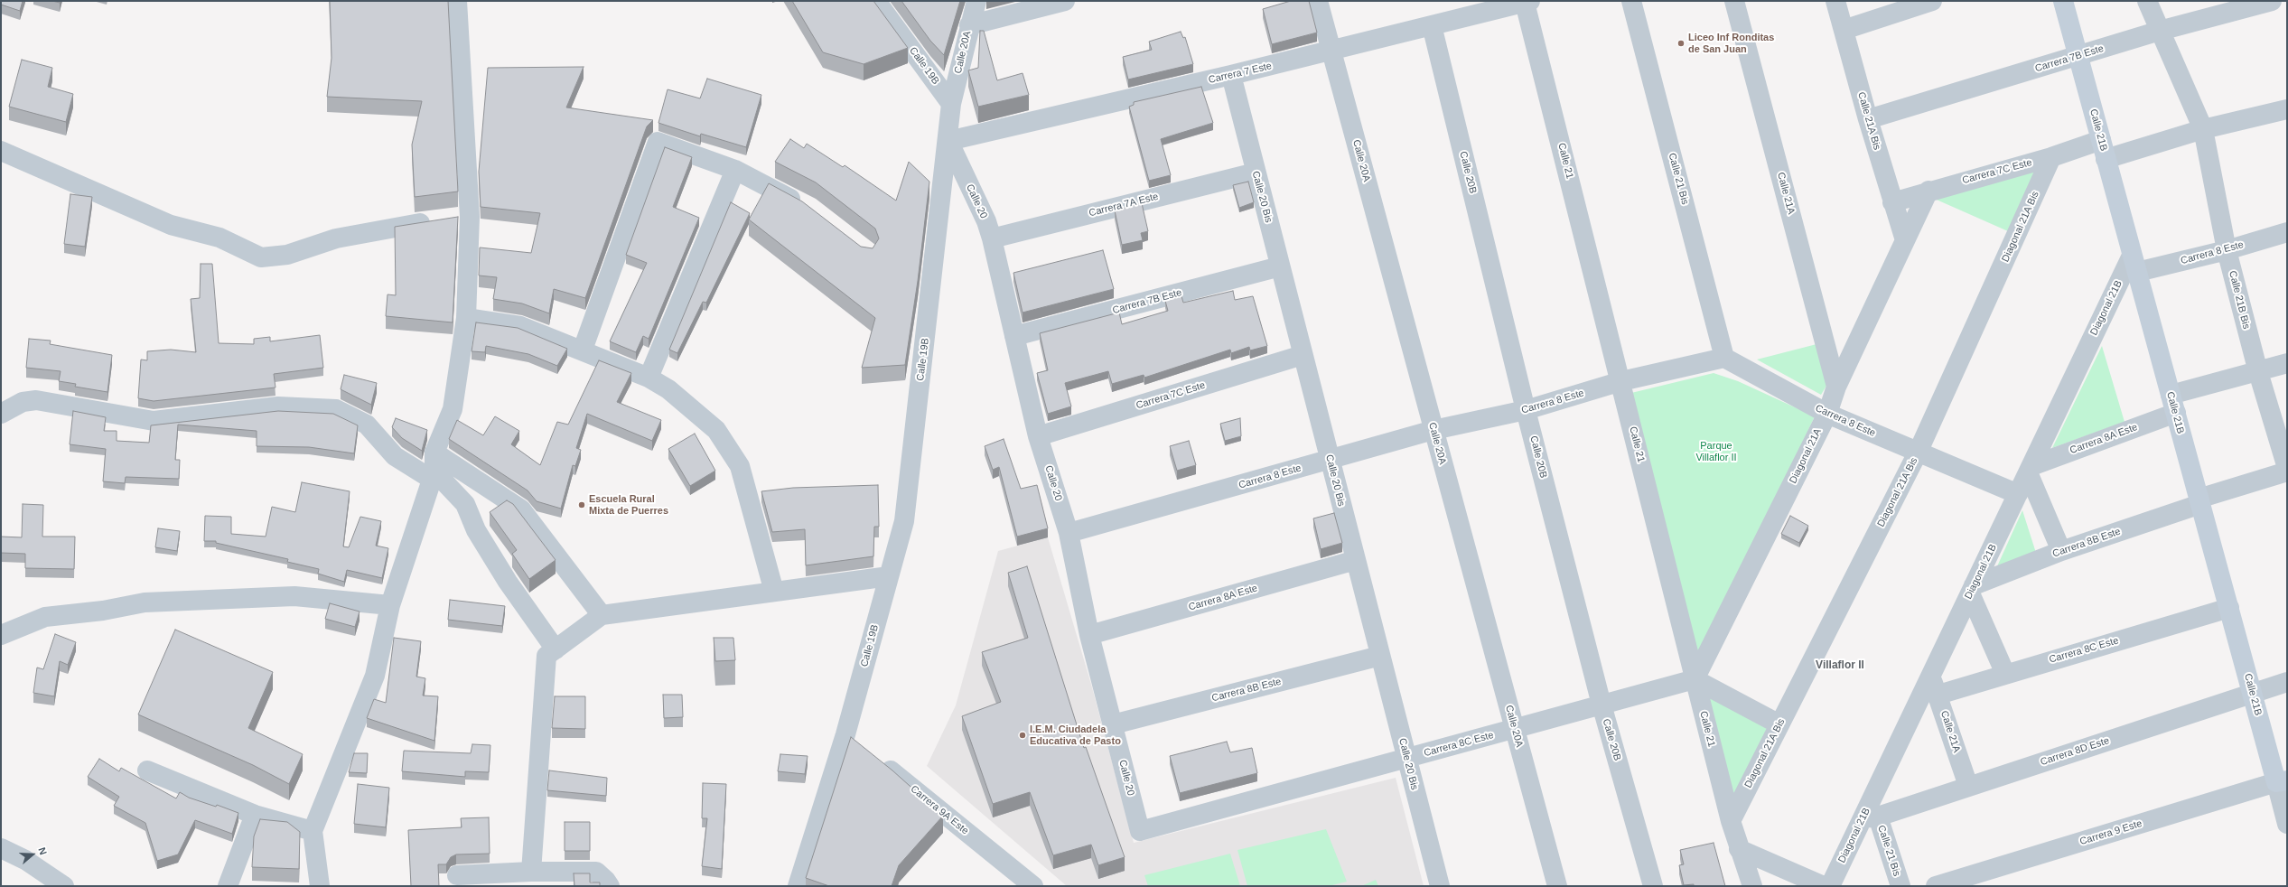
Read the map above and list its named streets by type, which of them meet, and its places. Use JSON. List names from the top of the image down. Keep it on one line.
{"streets":{"street":["Calle 20A","Carrera 7B Este","Calle 19B","Carrera 7 Este","Calle 21A Bis","Calle 21B","Calle 21","Carrera 7C Este","Calle 20B","Calle 21 Bis","Calle 21A","Calle 20 Bis","Calle 20","Carrera 7A Este","Diagonal 21A Bis","Carrera 8 Este","Calle 21B Bis","Diagonal 21B","Carrera 8A Este","Diagonal 21A","Carrera 8B Este","Carrera 8C Este","Carrera 8D Este","Carrera 9A Este","Carrera 9 Este"]},"crossings":[["Calle 20A","Calle 19B"],["Calle 20A","Carrera 7 Este"],["Calle 20A","Carrera 8 Este"],["Calle 20A","Carrera 8C Este"],["Carrera 7B Este","Calle 21A Bis"],["Carrera 7B Este","Calle 21B"],["Carrera 7B Este","Calle 20 Bis"],["Carrera 7B Este","Calle 20"],["Carrera 7B Este","Calle 21B Bis"],["Calle 19B","Carrera 7 Este"],["Calle 19B","Calle 20"],["Carrera 7 Este","Calle 21"],["Carrera 7 Este","Calle 20B"],["Carrera 7 Este","Calle 20 Bis"],["Carrera 7 Este","Calle 20"],["Calle 21A Bis","Carrera 7C Este"],["Calle 21A Bis","Diagonal 21A"],["Calle 21B","Carrera 7C Este"],["Calle 21B","Carrera 8 Este"],["Calle 21B","Diagonal 21B"],["Calle 21B","Carrera 8A Este"],["Calle 21B","Carrera 8B Este"],["Calle 21B","Carrera 8C Este"],["Calle 21B","Carrera 8D Este"],["Calle 21B","Carrera 9 Este"],["Calle 21","Diagonal 21A Bis"],["Calle 21","Carrera 8 Este"],["Calle 21","Diagonal 21A"],["Calle 21","Carrera 8C Este"],["Carrera 7C Este","Calle 20 Bis"],["Carrera 7C Este","Calle 20"],["Carrera 7C Este","Diagonal 21A Bis"],["Carrera 7C Este","Calle 21B Bis"],["Carrera 7C Este","Diagonal 21A"],["Calle 20B","Carrera 8 Este"],["Calle 20B","Carrera 8C Este"],["Calle 21 Bis","Carrera 8 Este"],["Calle 21 Bis","Diagonal 21B"],["Calle 21 Bis","Carrera 8D Este"],["Calle 21A","Diagonal 21B"],["Calle 21A","Diagonal 21A"],["Calle 21A","Carrera 8C Este"],["Calle 21A","Carrera 8D Este"],["Calle 20 Bis","Carrera 7A Este"],["Calle 20 Bis","Carrera 8 Este"],["Calle 20 Bis","Carrera 8A Este"],["Calle 20 Bis","Carrera 8B Este"],["Calle 20 Bis","Carrera 8C Este"],["Calle 20","Carrera 7A Este"],["Calle 20","Carrera 8 Este"],["Calle 20","Carrera 8A Este"],["Calle 20","Carrera 8B Este"],["Calle 20","Carrera 8C Este"],["Diagonal 21A Bis","Carrera 8 Este"],["Carrera 8 Este","Calle 21B Bis"],["Carrera 8 Este","Diagonal 21B"],["Carrera 8 Este","Diagonal 21A"],["Calle 21B Bis","Carrera 8A Este"],["Diagonal 21B","Carrera 8A Este"],["Diagonal 21B","Carrera 8B Este"],["Diagonal 21B","Carrera 8C Este"],["Diagonal 21B","Carrera 8D Este"],["Diagonal 21A","Carrera 8C Este"]],"districts":["Villaflor II"],"parks":["Parque Villaflor II"],"places":["Liceo Inf Ronditas de San Juan","Escuela Rural Mixta de Puerres","I.E.M. Ciudadela Educativa de Pasto"],"north":"right"}
